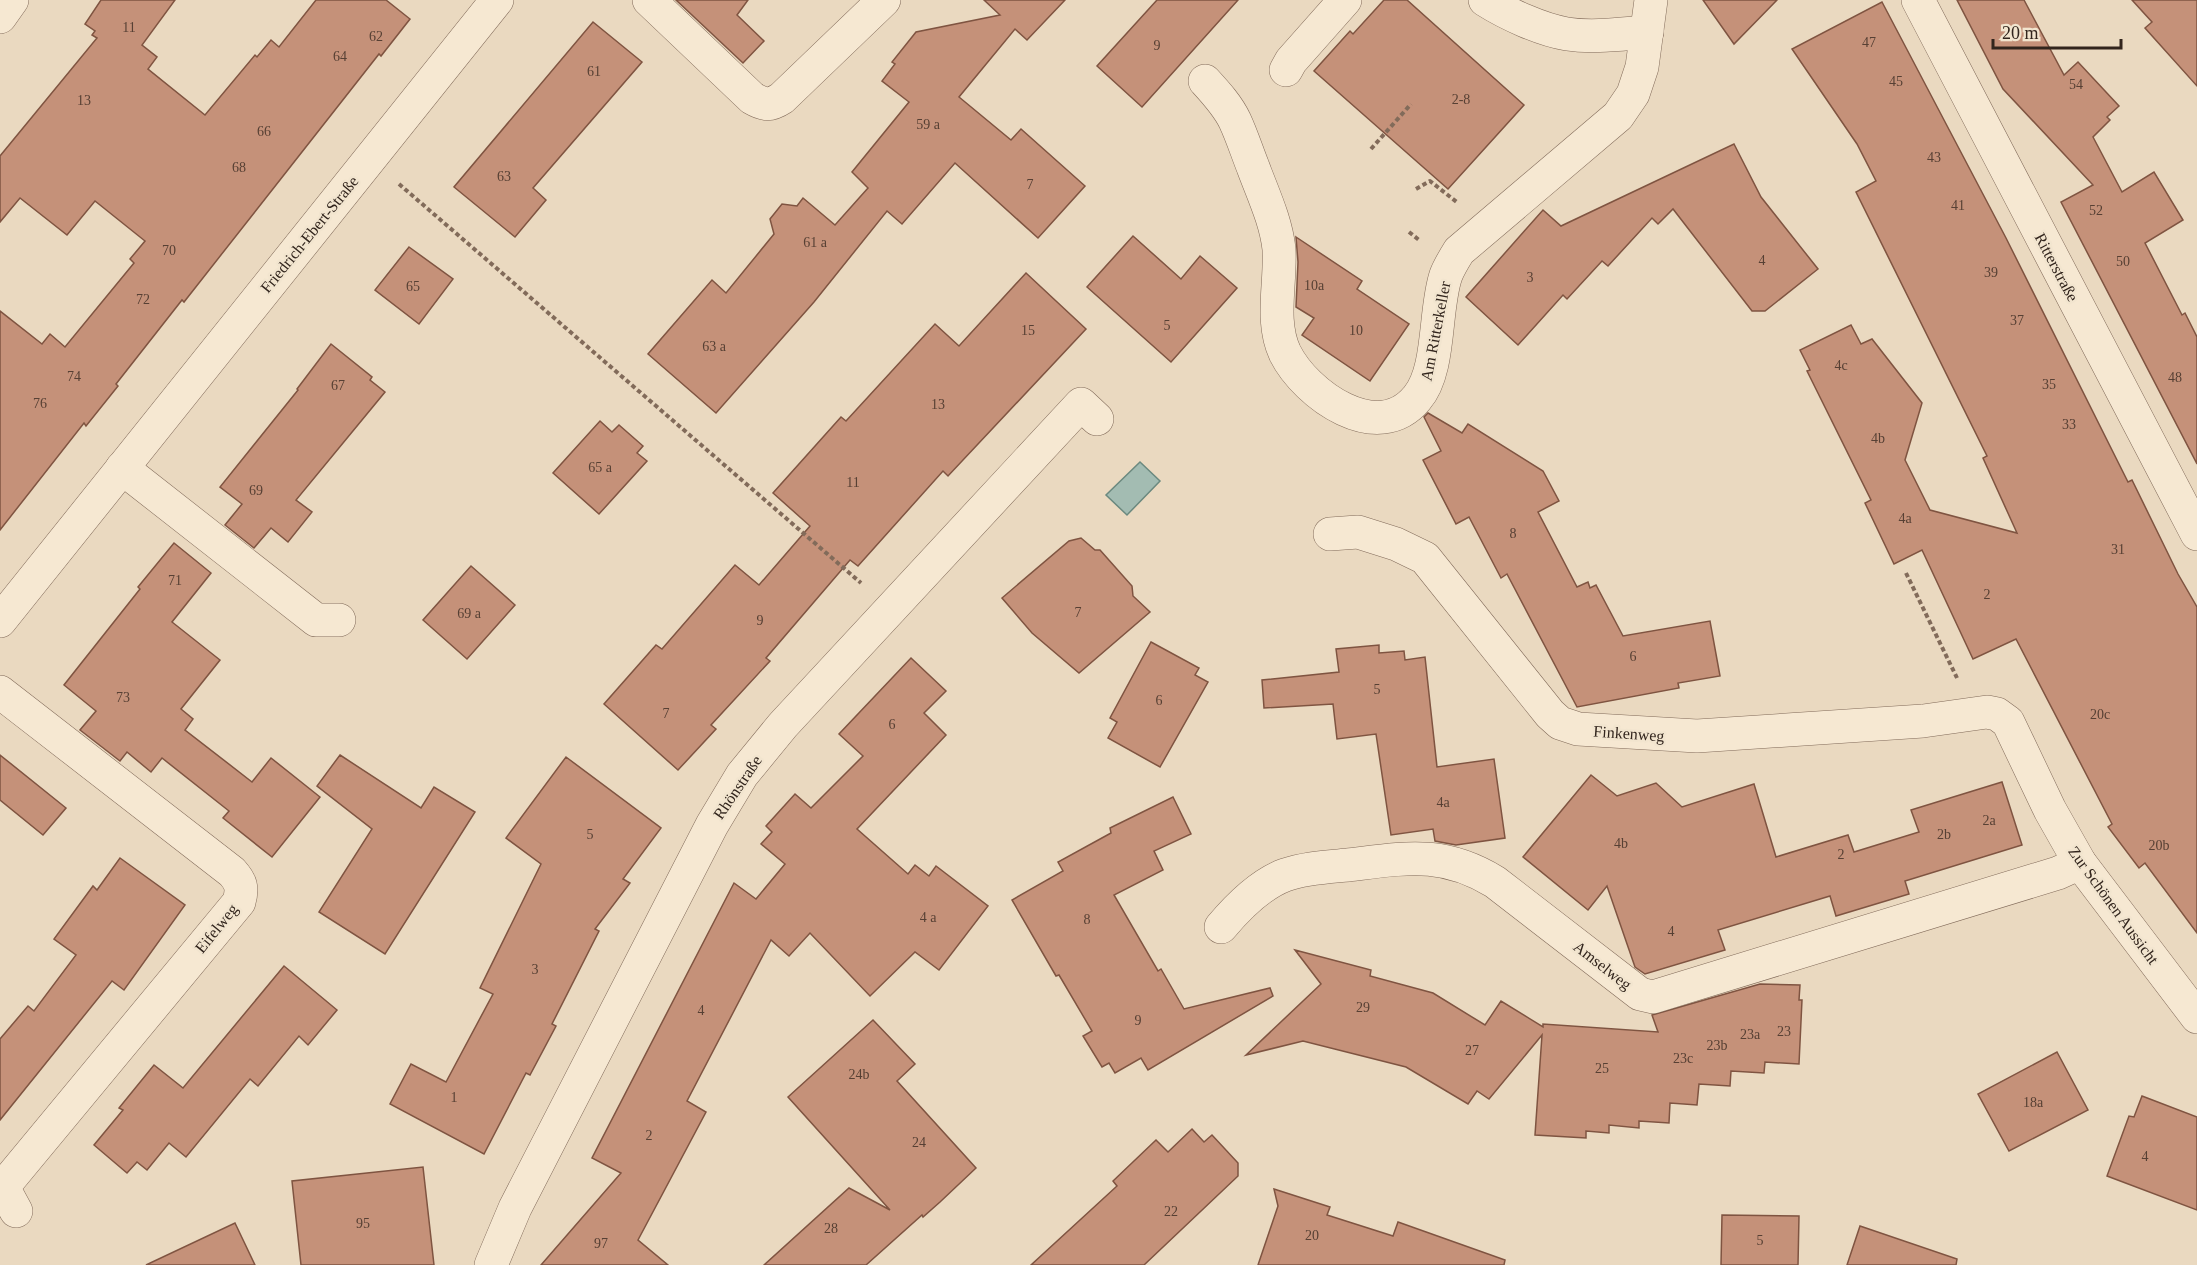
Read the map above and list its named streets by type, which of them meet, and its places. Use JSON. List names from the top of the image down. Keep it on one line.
{"streets":{"street":["Friedrich-Ebert-Straße","Ritterstraße","Am Ritterkeller","Finkenweg","Rhönstraße","Zur Schönen Aussicht","Eifelweg","Amselweg"]},"crossings":[["Finkenweg","Zur Schönen Aussicht"],["Zur Schönen Aussicht","Amselweg"]],"house_numbers":["11","62","47","9","64","61","45","54","2-8","13","59 a","66","43","68","63","7","41","52","61 a","70","4","50","39","3","10a","65","72","37","5","15","10","63 a","4c","74","48","35","67","76","13","33","4b","65 a","11","69","4a","8","31","71","2","7","69 a","9","6","5","73","6","7","20c","6","4a","2a","5","2b","4b","20b","2","4 a","8","4","3","29","4","9","23","23a","23b","27","23c","25","24b","1","18a","2","24","4","22","95","28","20","5","97"],"scale_bar":"20 m"}
